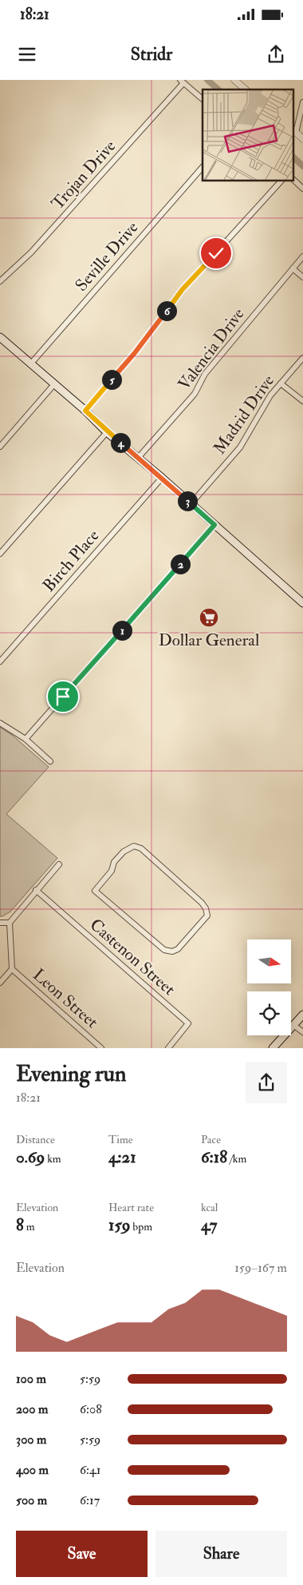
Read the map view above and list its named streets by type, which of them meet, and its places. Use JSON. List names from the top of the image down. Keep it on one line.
{"streets":{"street":["Trojan Drive","Seville Drive","Valencia Drive","Madrid Drive","Birch Place","Castenon Street","Leon Street"]},"places":{"supermarket":["Dollar General"]},"north":"right","page":{"status":"18:21","header":"Stridr","pins":["6","5","4","3","2","1"],"heading":["Evening run","18:21"],"stats":[["Distance","0.69 km"],["Time","4:21"],["Pace","6:18 /km"],["Elevation","8 m"],["Heart rate","159 bpm"],["kcal","47"]],"chart":["Elevation","159–167 m"],"list":[{"name":"100 m","note":"5:59"},{"name":"200 m","note":"6:08"},{"name":"300 m","note":"5:59"},{"name":"400 m","note":"6:41"},{"name":"500 m","note":"6:17"}],"buttons":["Save","Share"]}}
